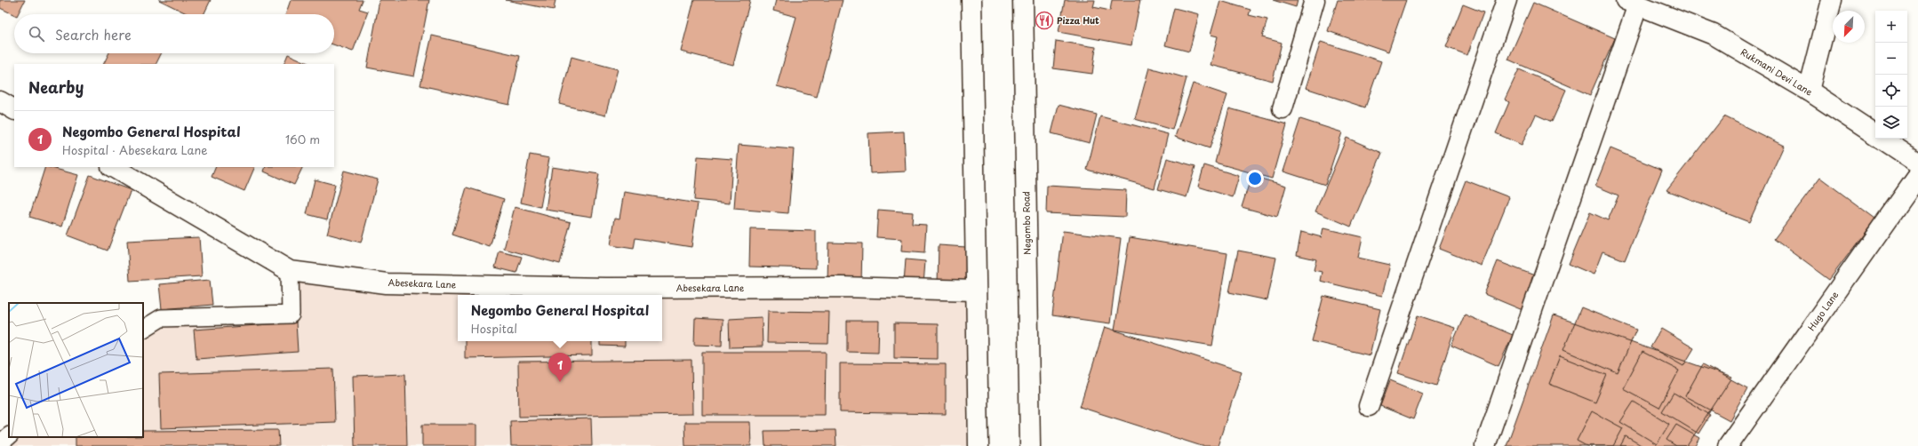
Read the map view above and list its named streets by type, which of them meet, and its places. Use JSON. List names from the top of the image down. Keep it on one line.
{"streets":{"main road":["Rukmani Devi Lane","Negombo Road","Abesekara Lane","Hugo Lane"]},"places":{"restaurant":["Pizza Hut"]},"north":"bottom left","page":{"map_buttons":["+","−"],"search":"Search here","heading":"Nearby","list":[{"mark":"1","name":"Negombo General Hospital","note":"Hospital · Abesekara Lane","value":"160 m"}],"popup":["Negombo General Hospital","Hospital"],"pins":"1"}}
